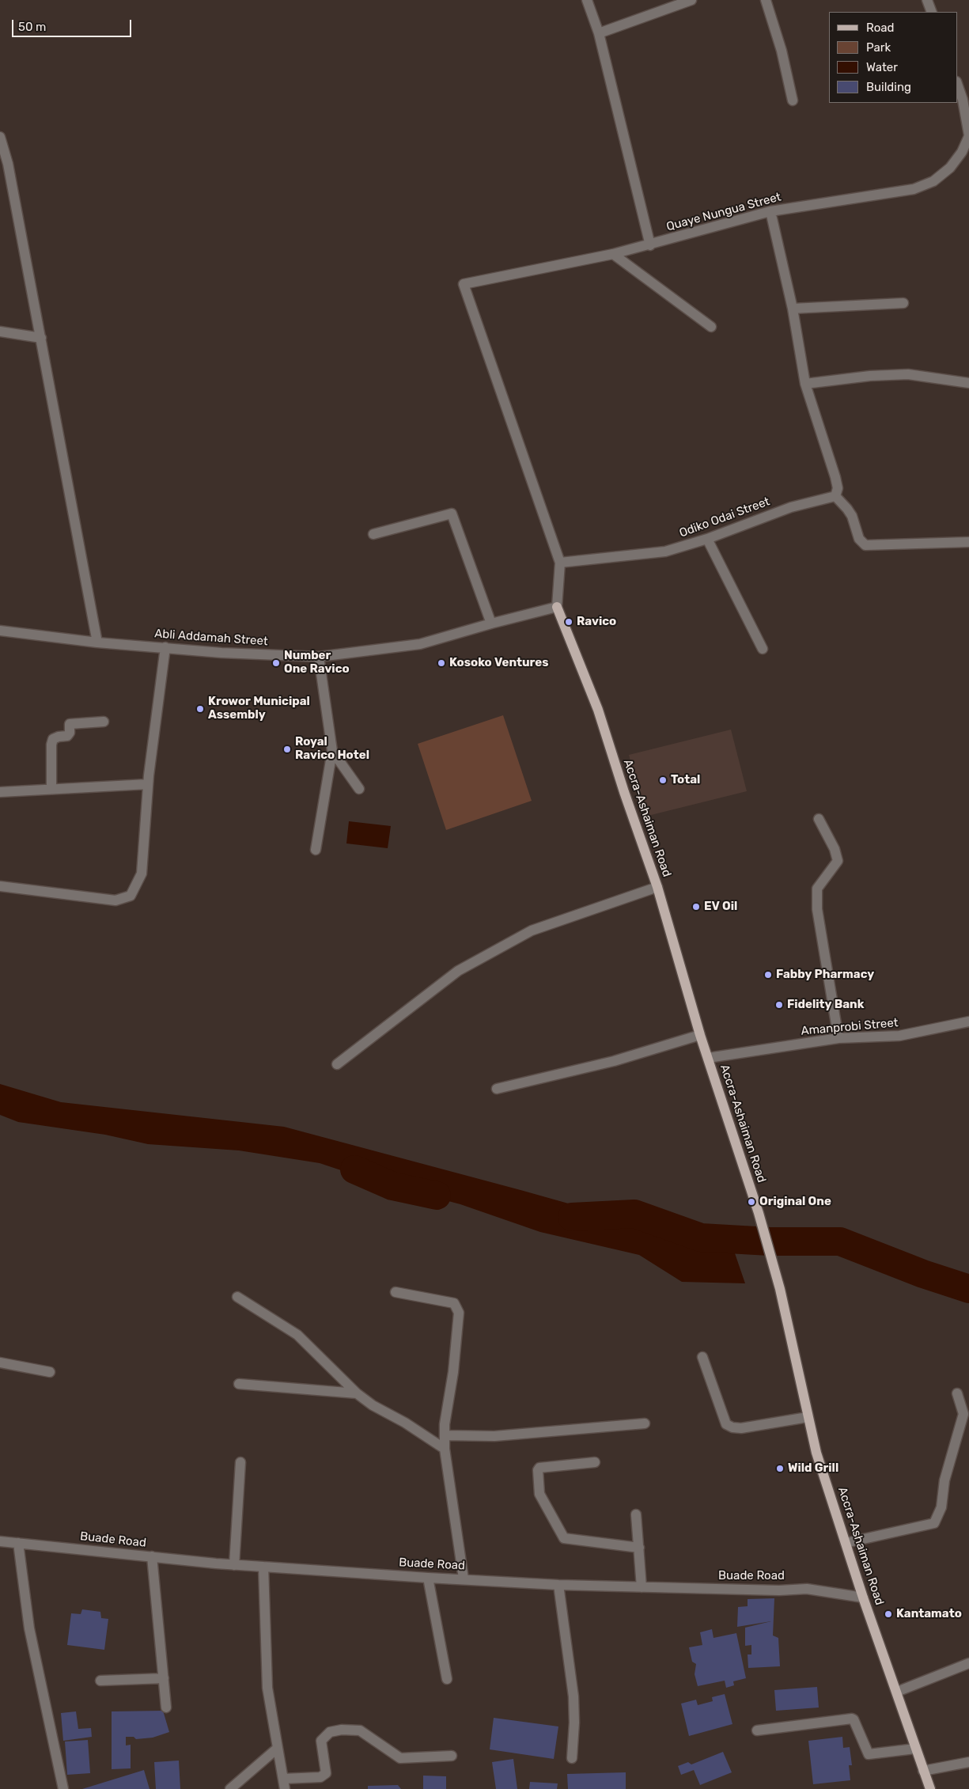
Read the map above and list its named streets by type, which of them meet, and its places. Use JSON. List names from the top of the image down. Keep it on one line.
{"streets":{"main road":["Accra-Ashaiman Road"],"street":["Quaye Nungua Street","Odiko Odai Street","Abli Addamah Street","Amanprobi Street","Buade Road"]},"crossings":[["Quaye Nungua Street","Odiko Odai Street"],["Abli Addamah Street","Accra-Ashaiman Road"],["Accra-Ashaiman Road","Amanprobi Street"],["Accra-Ashaiman Road","Buade Road"]],"places":["Ravico","Number One Ravico","Kosoko Ventures","Krowor Municipal Assembly","Royal Ravico Hotel","Total","EV Oil","Fabby Pharmacy","Fidelity Bank","Original One","Wild Grill","Kantamato"],"legend":["Road","Park","Water","Building"],"scale_bar":"50 m"}
